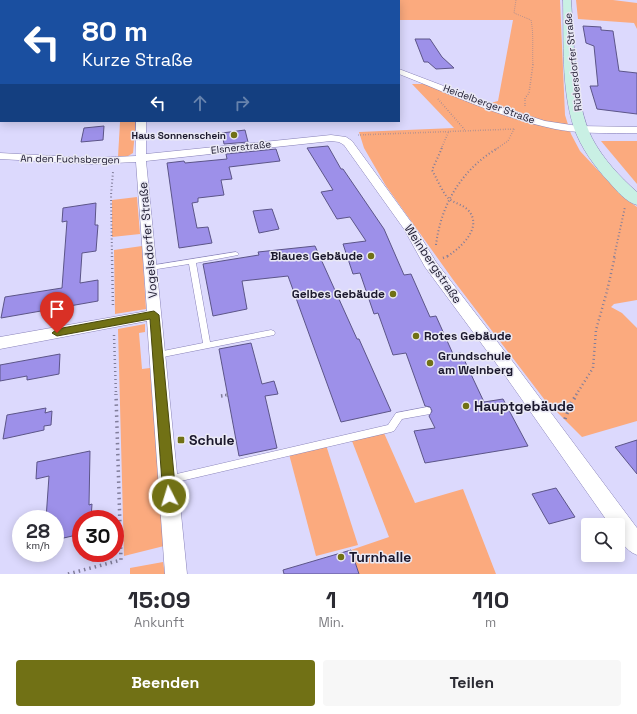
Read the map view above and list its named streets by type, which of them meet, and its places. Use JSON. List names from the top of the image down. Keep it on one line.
{"streets":{"main road":["Rüdersdorfer Straße"],"street":["Heidelberger Straße","Elsnerstraße","An den Fuchsbergen","Vogelsdorfer Straße","Weinbergstraße"]},"crossings":[["Rüdersdorfer Straße","Heidelberger Straße"],["Elsnerstraße","An den Fuchsbergen"],["Elsnerstraße","Vogelsdorfer Straße"],["Elsnerstraße","Weinbergstraße"],["An den Fuchsbergen","Vogelsdorfer Straße"]],"places":{"other":["Haus Sonnenschein","Blaues Gebäude","Gelbes Gebäude","Rotes Gebäude","Grundschule am Weinberg","Hauptgebäude","Turnhalle"],"transit":["Schule"]},"page":{"turn":["80 m","Kurze Straße"],"speed":"28 km/h","limit":"30","eta":["15:09","Ankunft","1","Min.","110","m"],"buttons":["Beenden","Teilen"]}}
